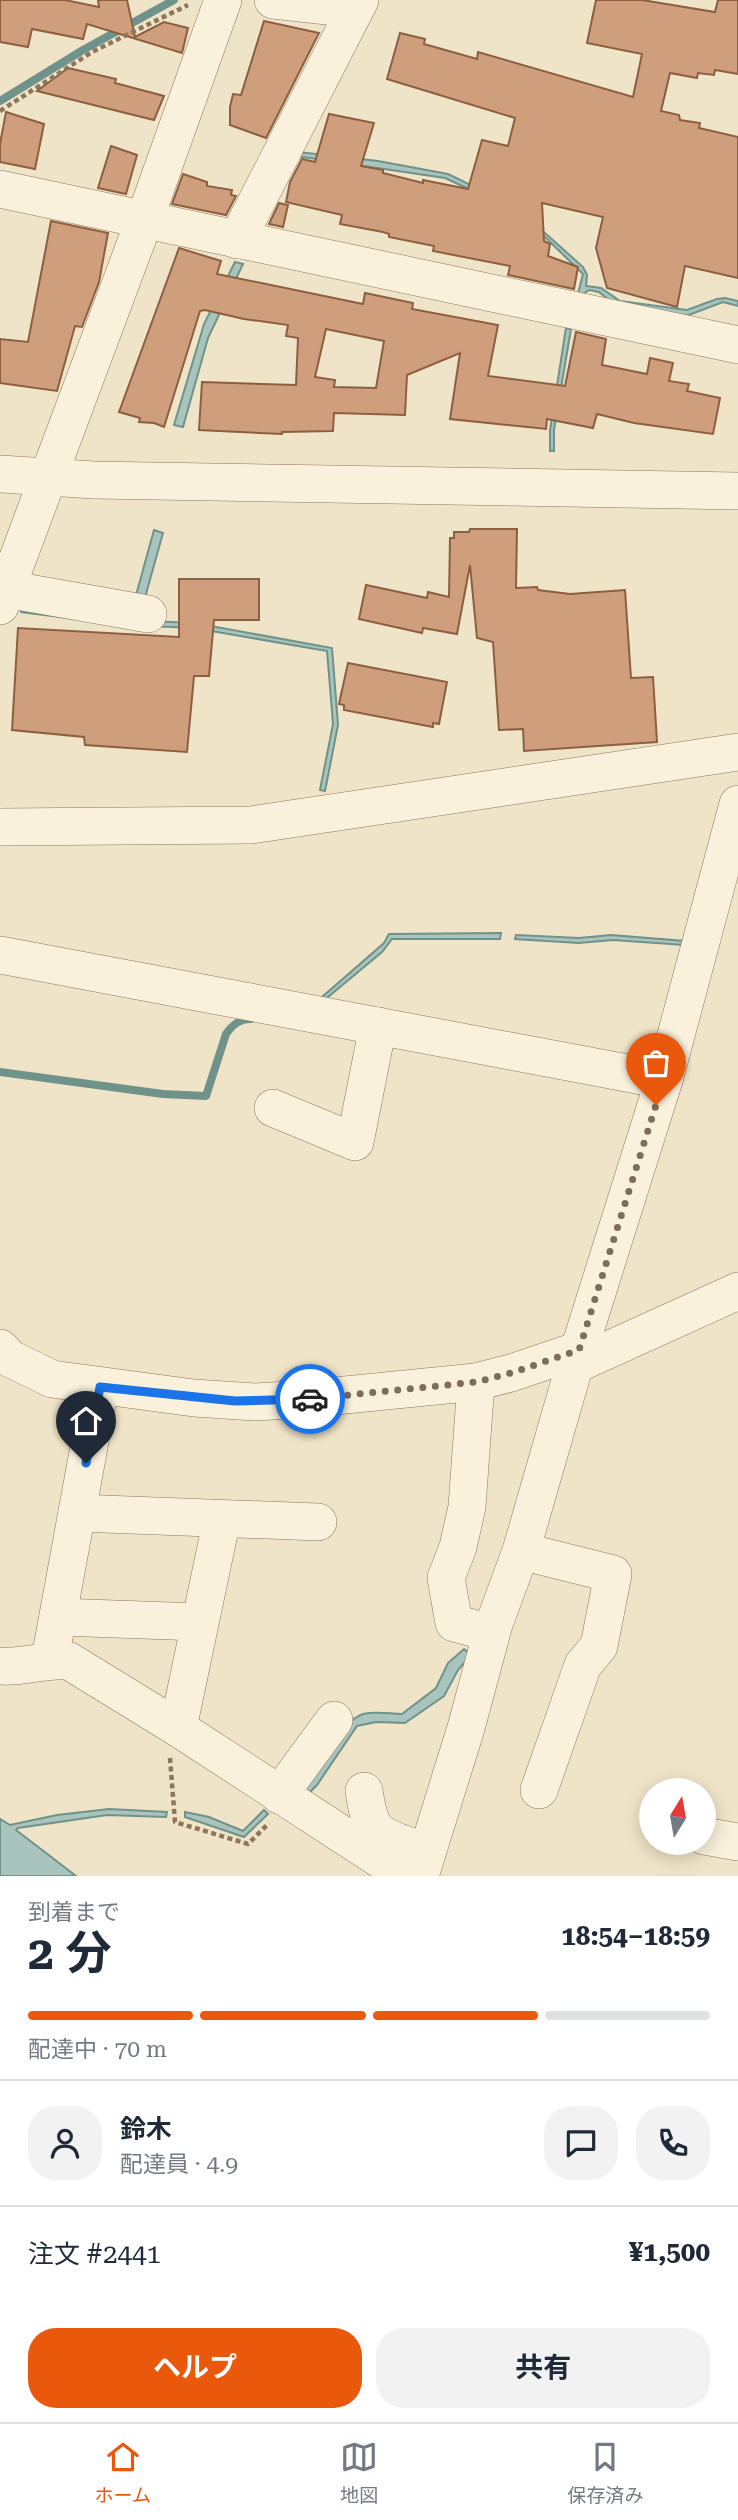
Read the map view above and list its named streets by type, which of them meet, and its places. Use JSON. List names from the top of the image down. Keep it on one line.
{"north":"top","page":{"heading":["2 分","到着まで","18:54–18:59"],"panel":["鈴木","配達員 · 4.9","注文 #2441","¥1,500"],"bar":"配達中 · 70 m","buttons":["ヘルプ","共有"],"tabs":["ホーム","地図","保存済み"]}}
